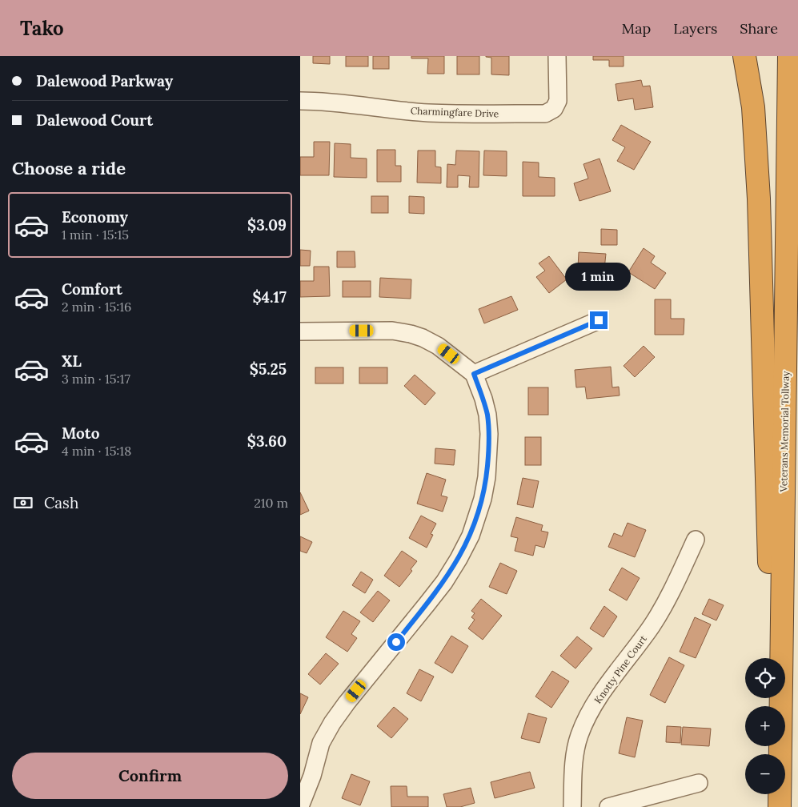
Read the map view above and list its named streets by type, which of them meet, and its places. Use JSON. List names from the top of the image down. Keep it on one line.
{"streets":{"highway":["Veterans Memorial Tollway"],"street":["Charmingfare Drive","Knotty Pine Court"]},"page":{"header":"Tako","nav":["Map","Layers","Share"],"banner":["Dalewood Parkway","Dalewood Court"],"heading":"Choose a ride","list":[{"name":"Economy","note":"1 min · 15:15","value":"$3.09"},{"name":"Comfort","note":"2 min · 15:16","value":"$4.17"},{"name":"XL","note":"3 min · 15:17","value":"$5.25"},{"name":"Moto","note":"4 min · 15:18","value":"$3.60"}],"bubble":"1 min","pay":["Cash","210 m"],"map_buttons":["+","−"],"buttons":"Confirm"}}
